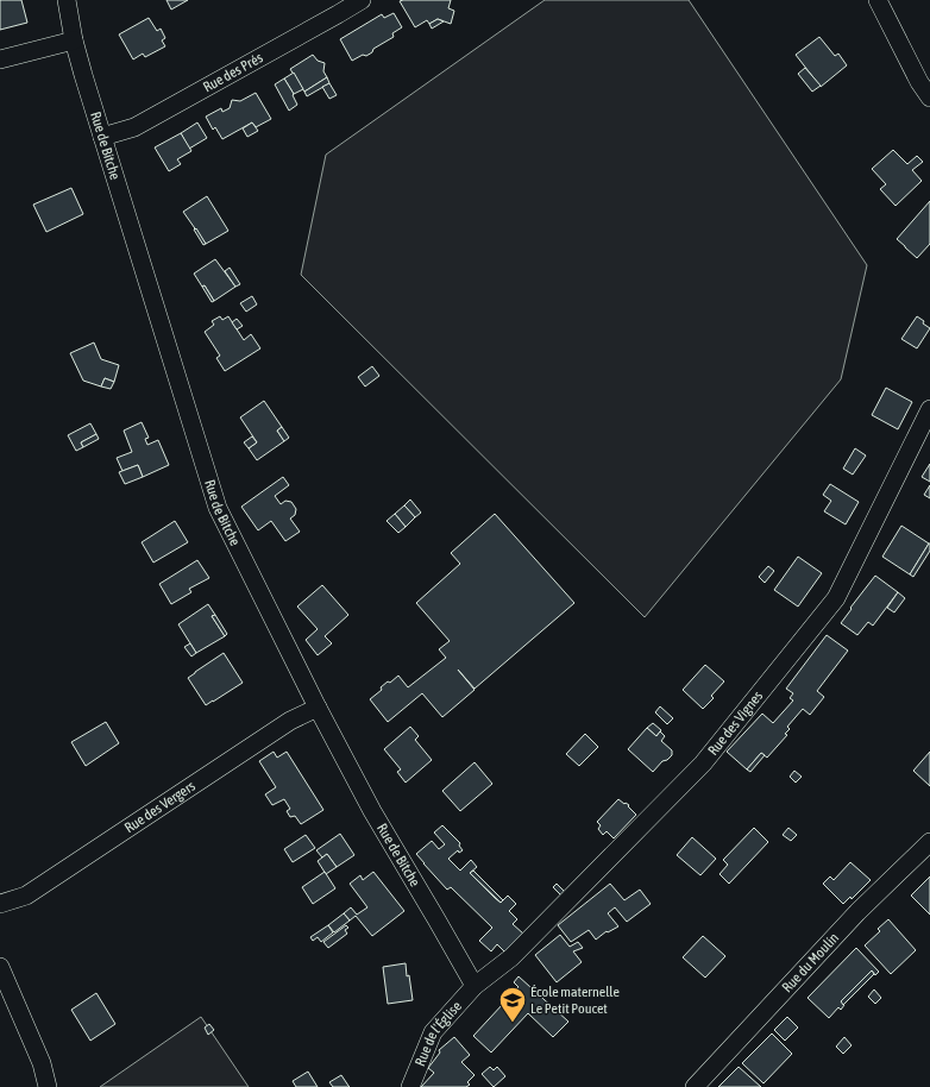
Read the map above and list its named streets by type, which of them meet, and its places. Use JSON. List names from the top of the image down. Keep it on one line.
{"streets":{"street":["Rue des Prés","Rue de Bitche","Rue des Vignes","Rue des Vergers","Rue du Moulin","Rue de l'Église"]},"crossings":[["Rue des Prés","Rue de Bitche"],["Rue de Bitche","Rue des Vignes"],["Rue de Bitche","Rue des Vergers"],["Rue de Bitche","Rue de l'Église"],["Rue des Vignes","Rue de l'Église"]],"places":{"school or university":["École maternelle Le Petit Poucet"]}}
